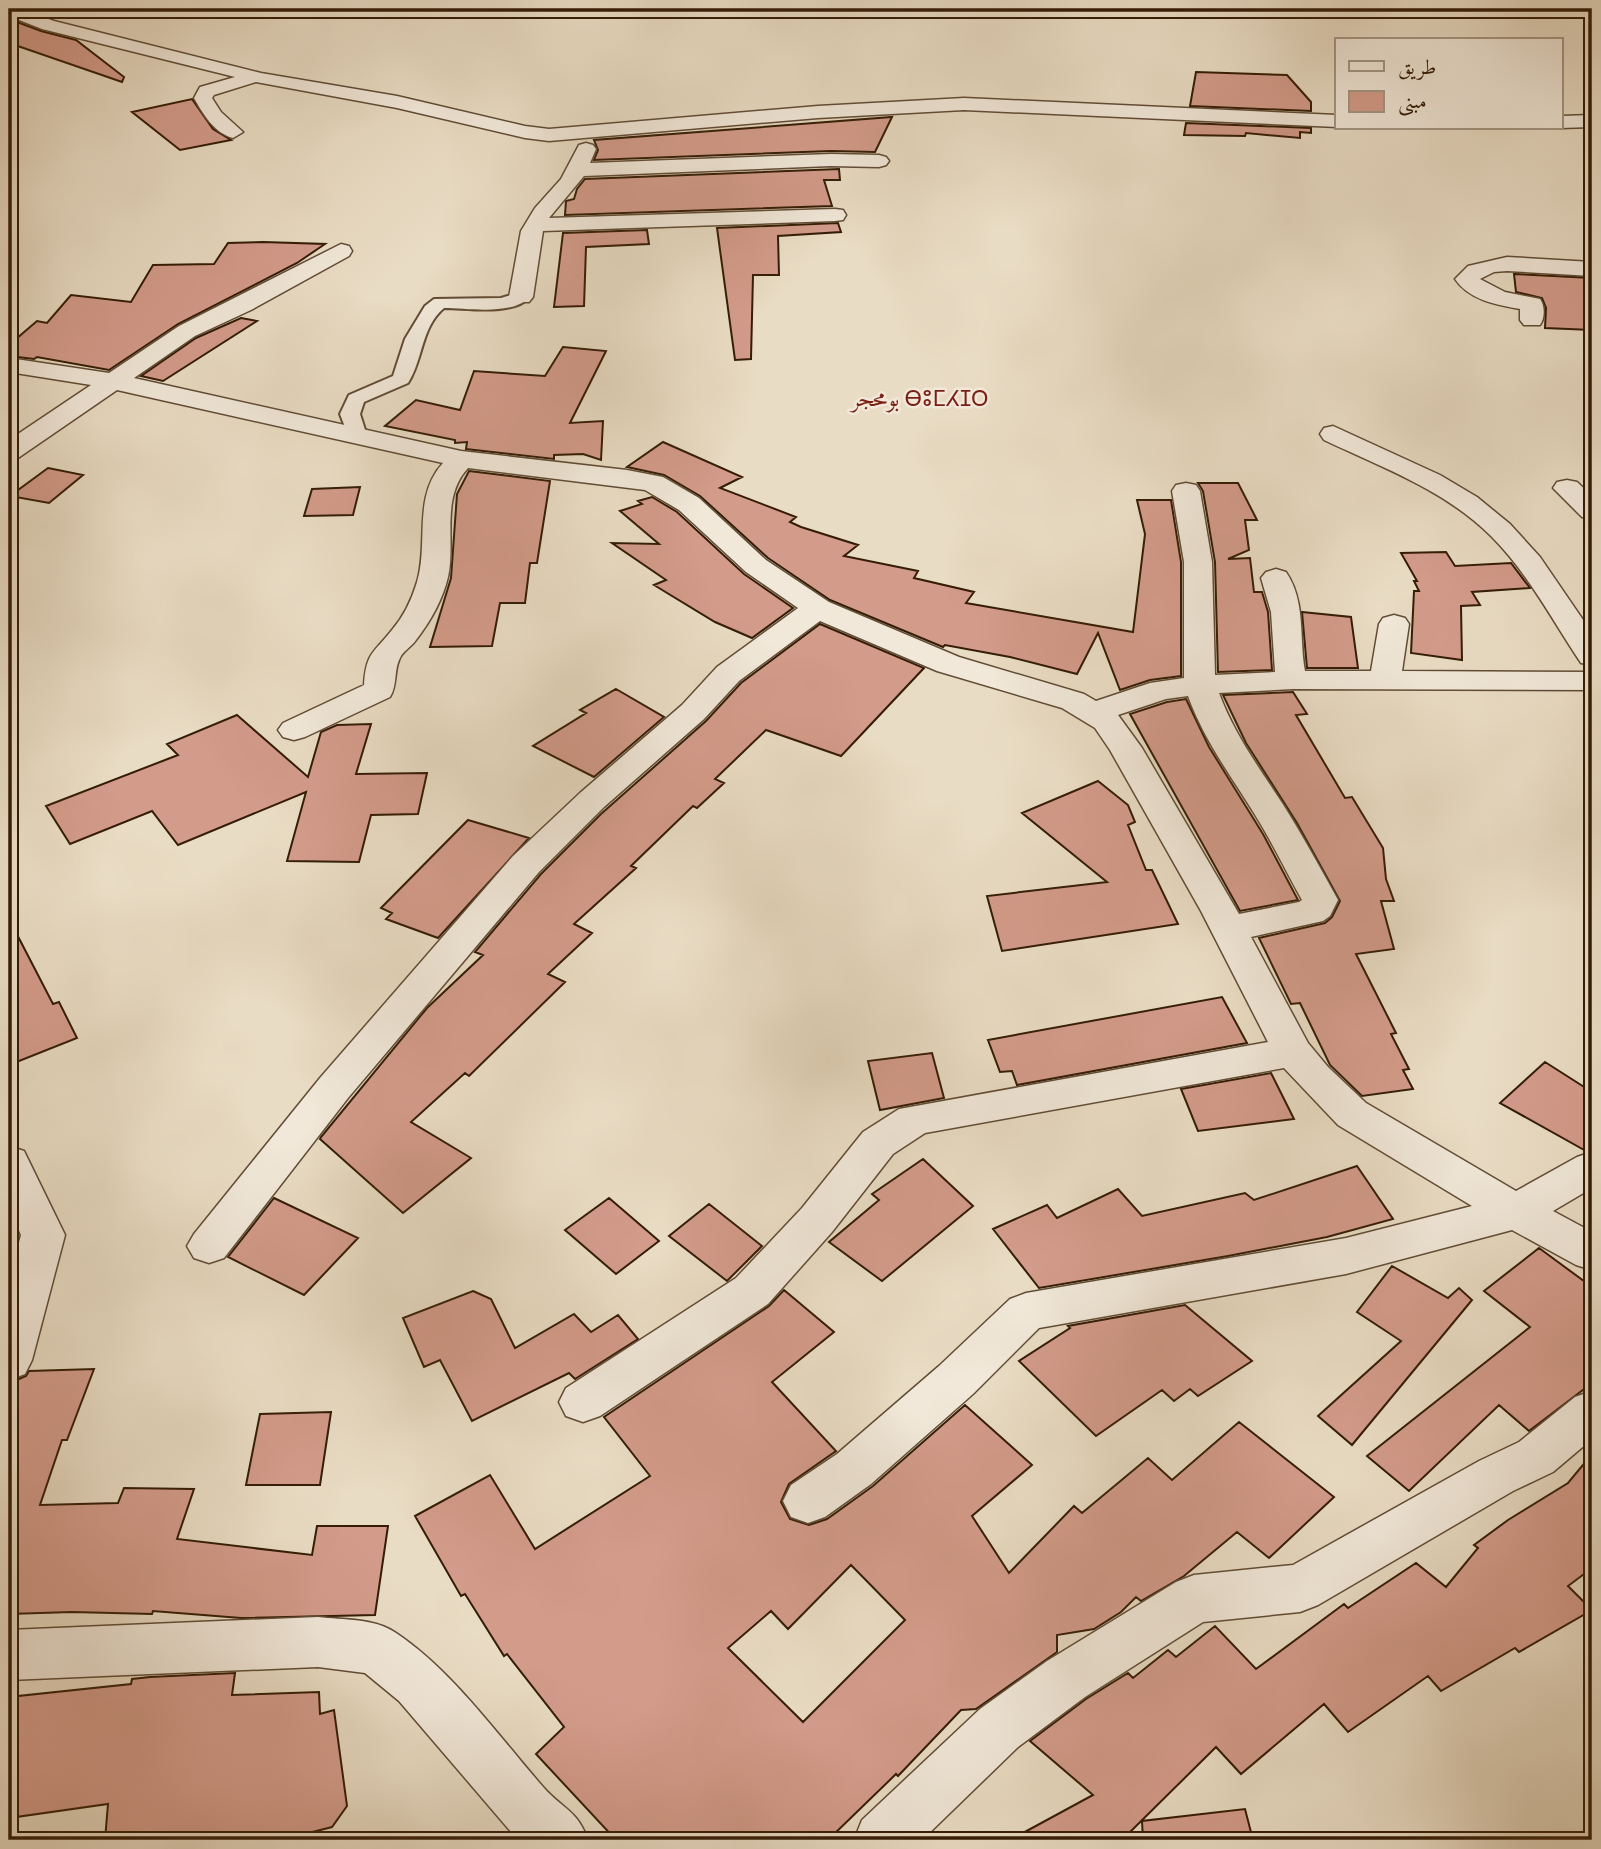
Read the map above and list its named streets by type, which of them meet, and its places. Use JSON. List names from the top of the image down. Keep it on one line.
{"districts":["بومحجر ⴱⵓⵎⵃⵊⵔ"],"legend":["طريق","مبنى"]}
